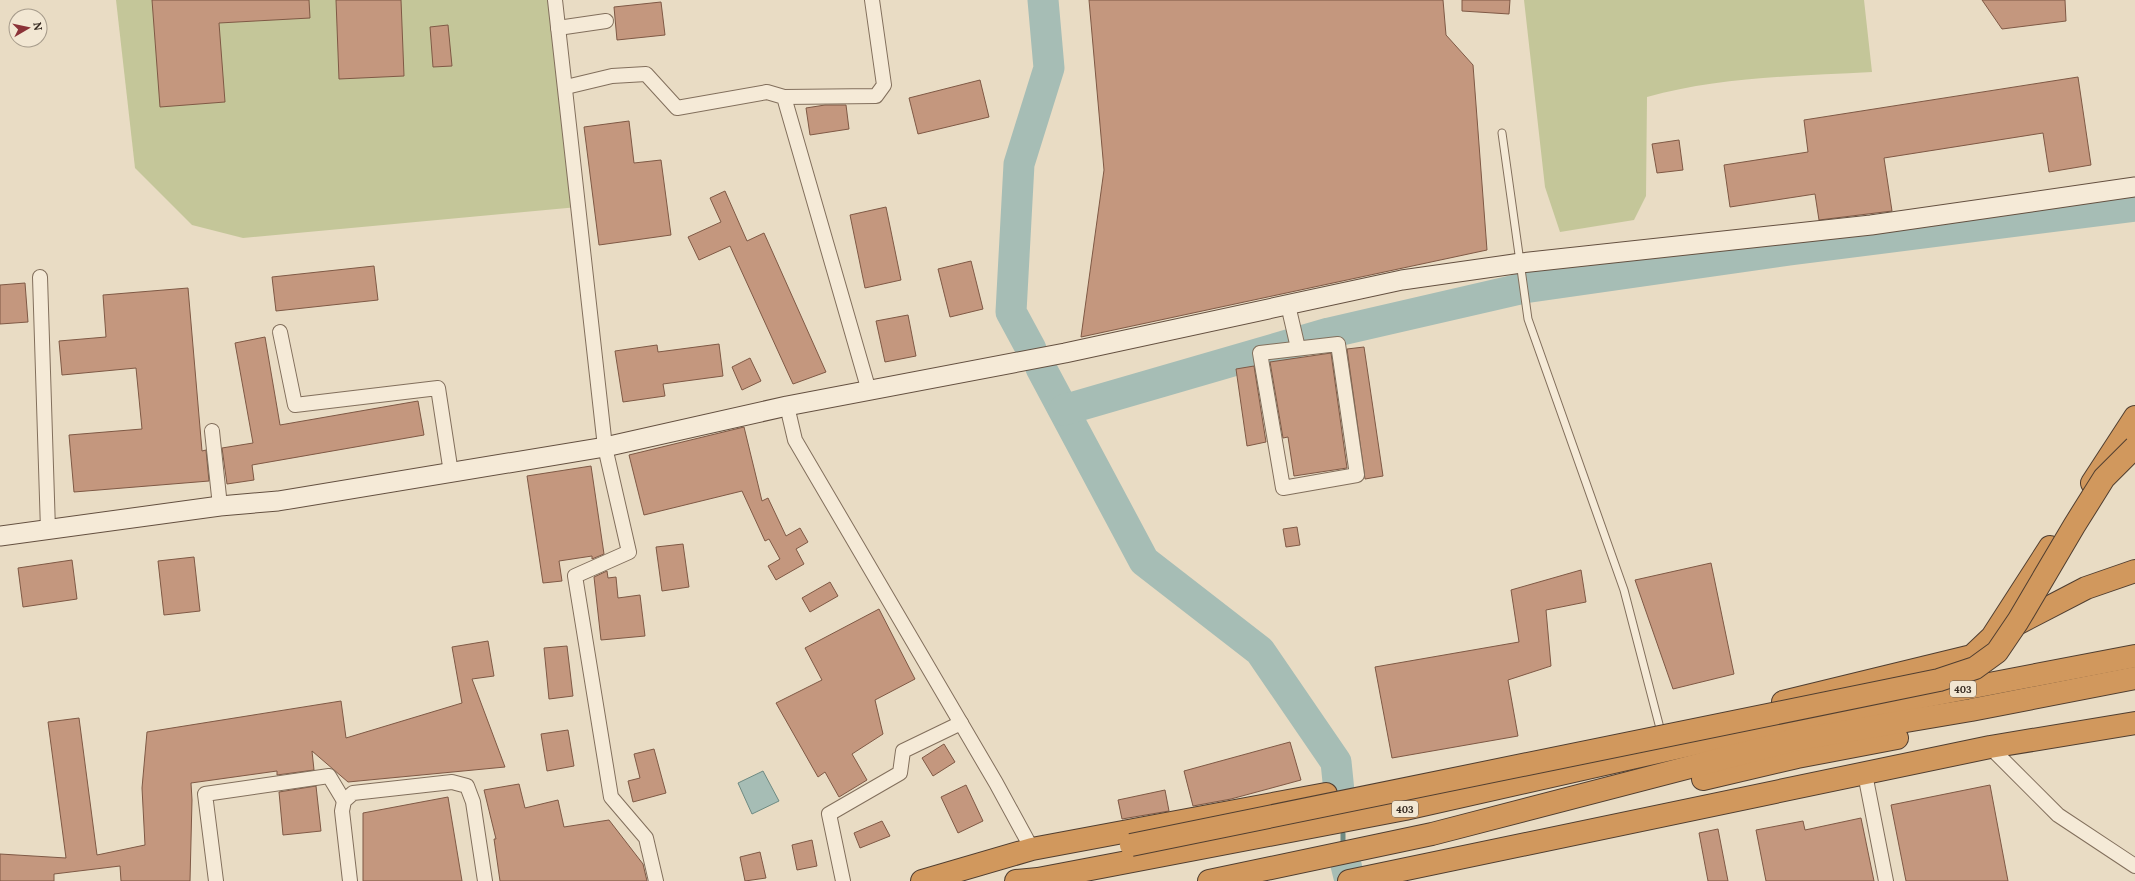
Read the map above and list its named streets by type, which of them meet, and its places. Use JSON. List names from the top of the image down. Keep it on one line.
{"streets":{"highway":["403"]},"north":"right"}
